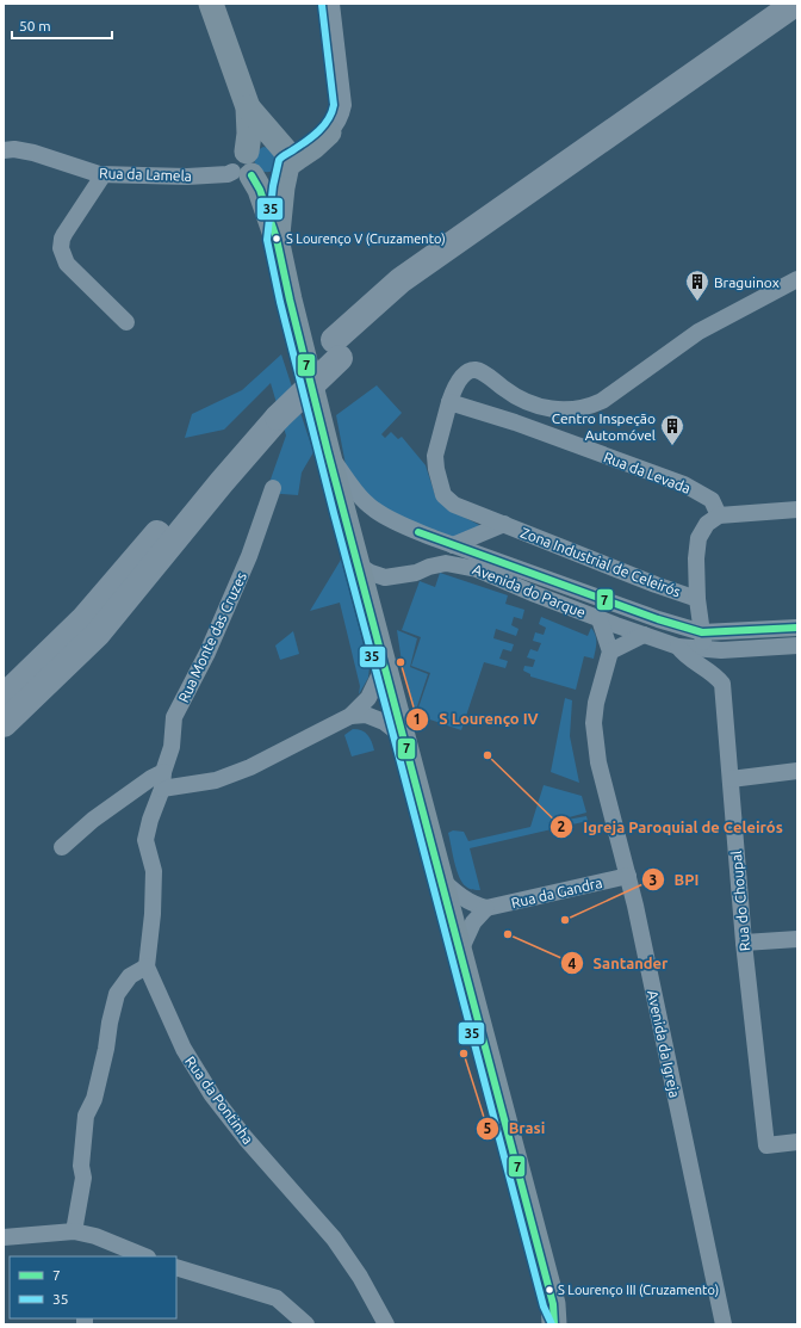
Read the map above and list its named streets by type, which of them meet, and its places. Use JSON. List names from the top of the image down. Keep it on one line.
{"streets":{"street":["Rua da Lamela","Rua da Levada","Zona Industrial de Celeirós","Avenida do Parque","Rua Monte das Cruzes","Rua da Gandra","Rua do Choupal","Avenida da Igreja","Rua da Pontinha"]},"crossings":[["Avenida do Parque","Rua do Choupal"],["Rua da Gandra","Avenida da Igreja"]],"places":{"other":["S Lourenço V (Cruzamento)","S Lourenço IV","Igreja Paroquial de Celeirós","BPI","Santander","Brasi","S Lourenço III (Cruzamento)"],"building":["Braguinox","Centro Inspeção Automóvel"]},"lines":["transit line 35","transit line 7"],"legend":["7","35"],"scale_bar":"50 m"}
